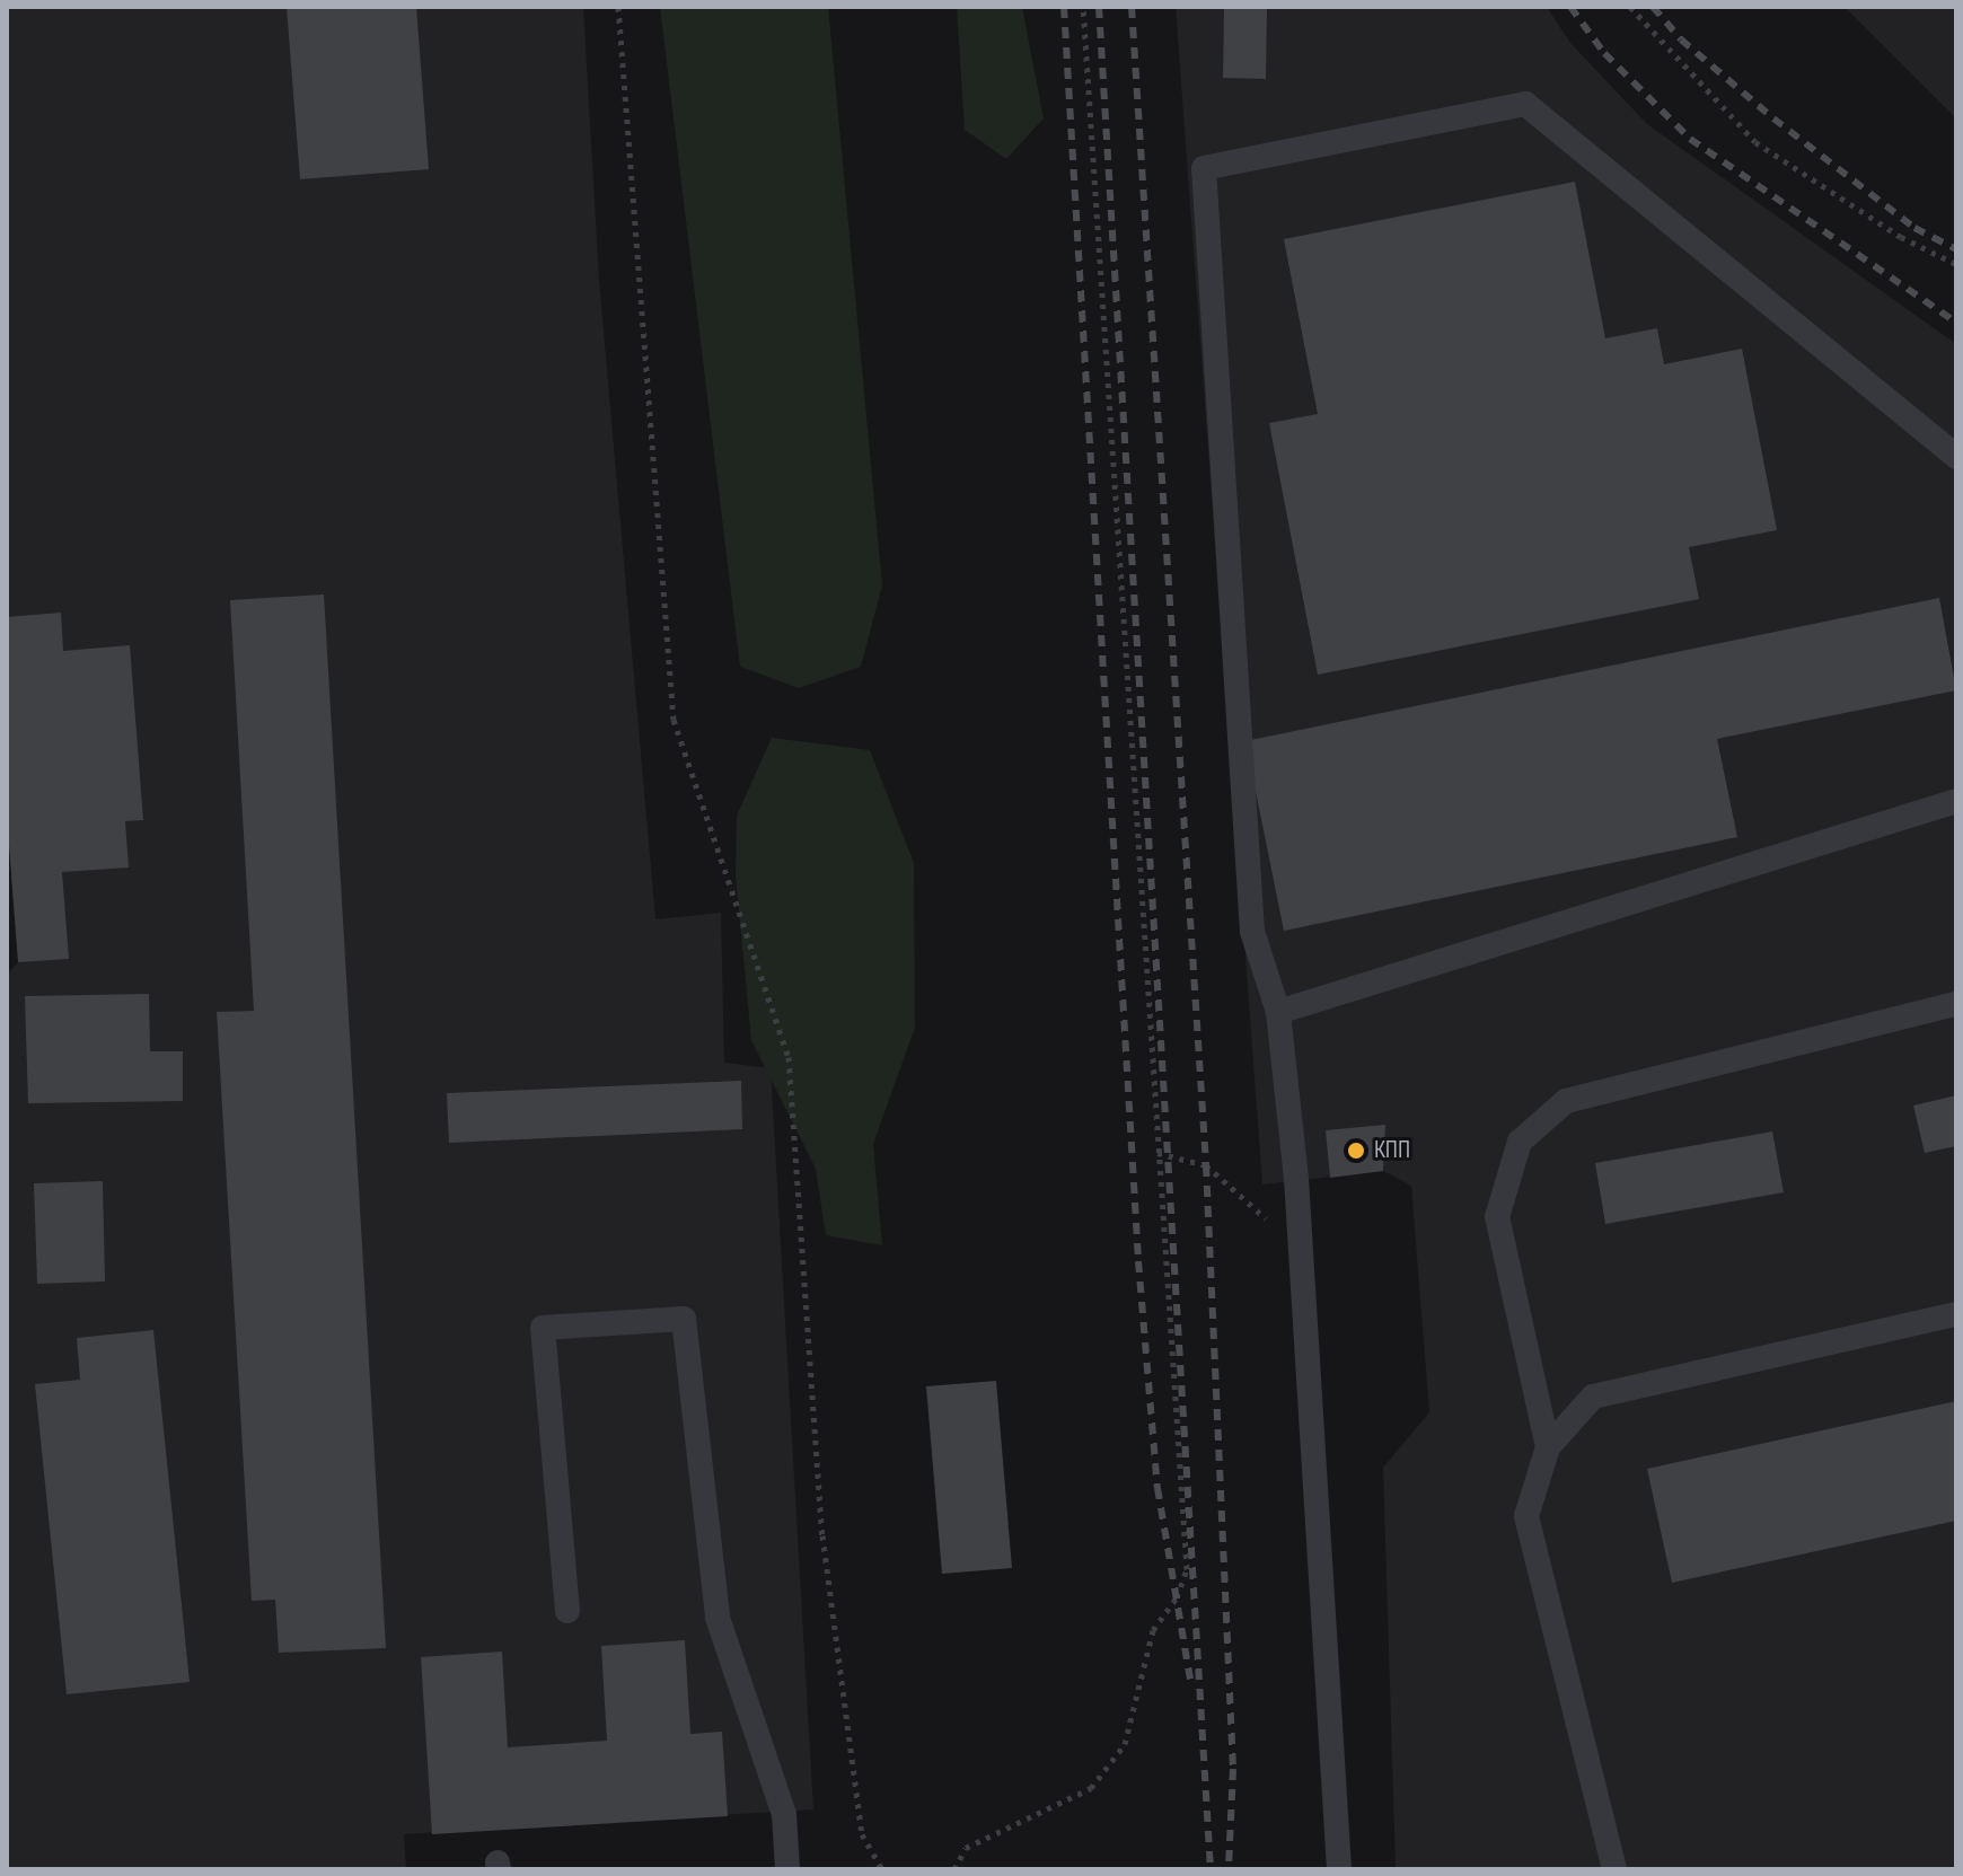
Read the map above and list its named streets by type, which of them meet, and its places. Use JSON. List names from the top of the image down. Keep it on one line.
{"places":["КПП"]}
